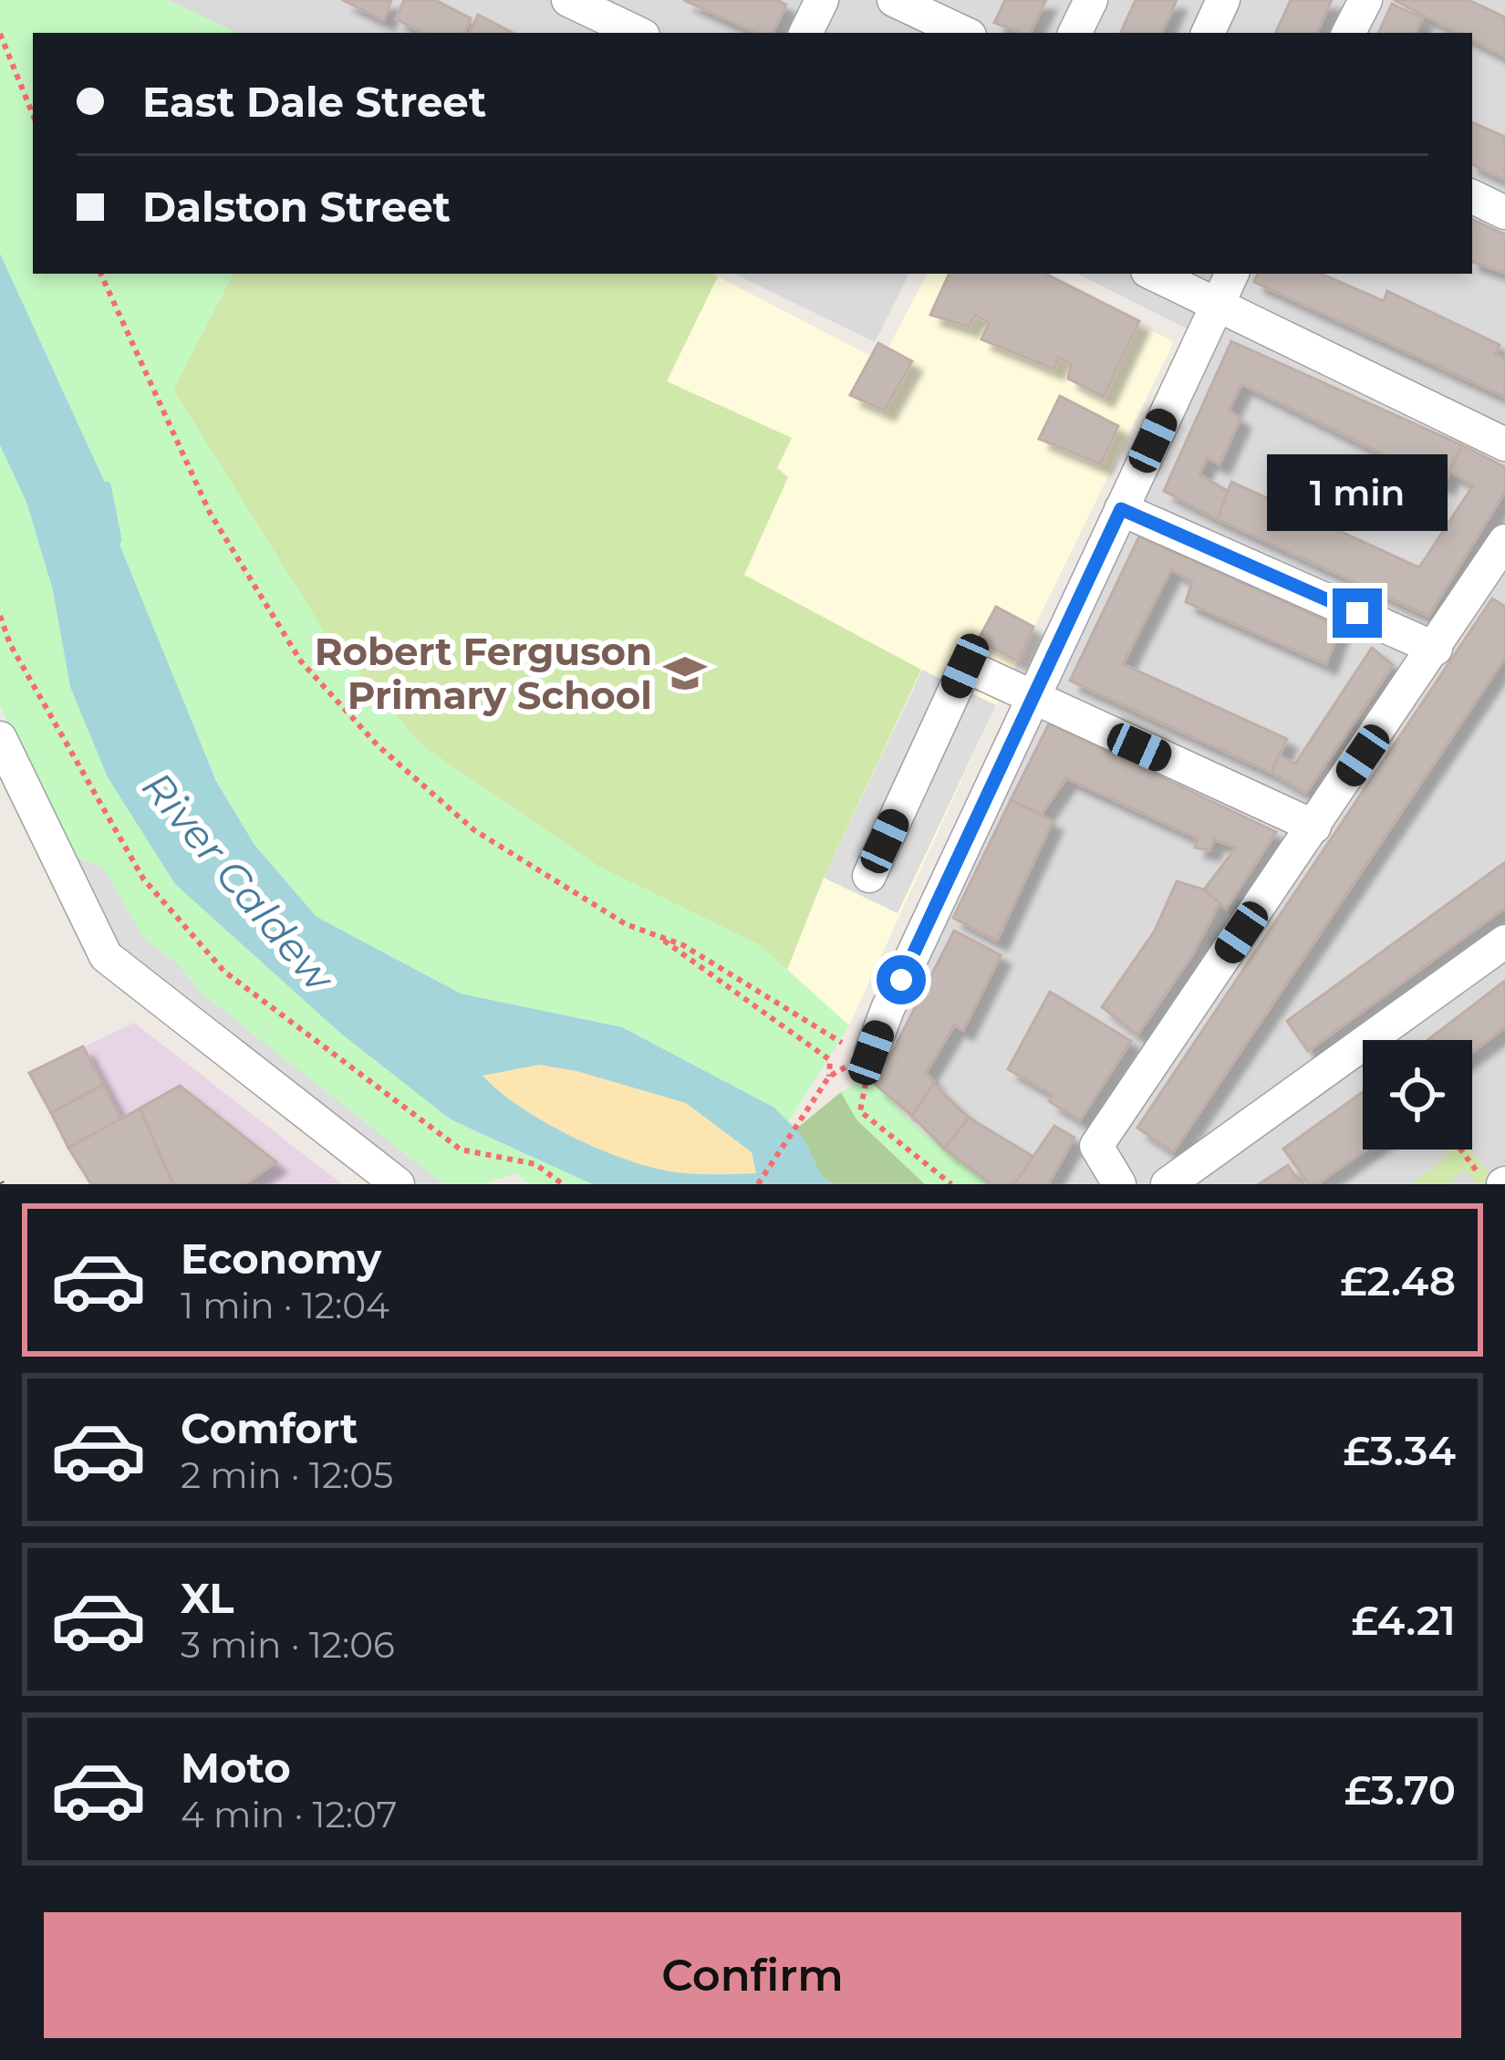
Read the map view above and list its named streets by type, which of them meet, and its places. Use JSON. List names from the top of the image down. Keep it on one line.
{"water":["River Caldew"],"places":{"school or university":["Robert Ferguson Primary School"]},"page":{"banner":["East Dale Street","Dalston Street"],"bubble":"1 min","list":[{"name":"Economy","note":"1 min · 12:04","value":"£2.48"},{"name":"Comfort","note":"2 min · 12:05","value":"£3.34"},{"name":"XL","note":"3 min · 12:06","value":"£4.21"},{"name":"Moto","note":"4 min · 12:07","value":"£3.70"}],"buttons":"Confirm"}}
